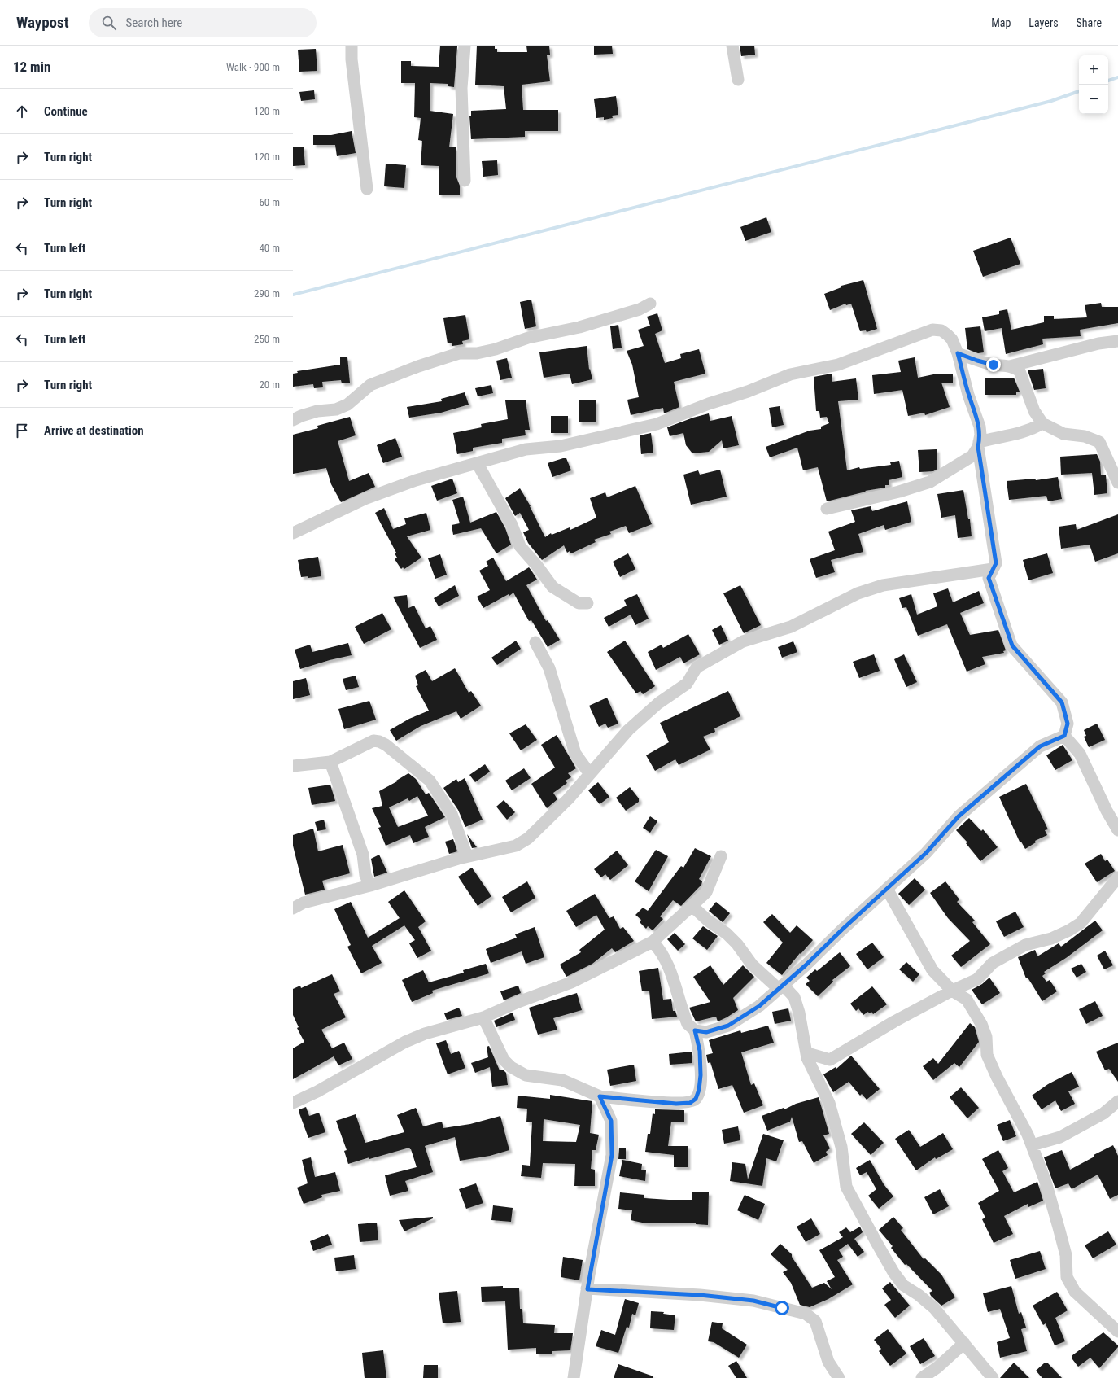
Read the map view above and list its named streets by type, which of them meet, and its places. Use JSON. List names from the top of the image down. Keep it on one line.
{"page":{"header":"Waypost","search":"Search here","nav":["Map","Layers","Share"],"heading":["12 min","Walk · 900 m"],"map_buttons":["+","−"],"list":[["Continue","120 m"],["Turn right","120 m"],["Turn right","60 m"],["Turn left","40 m"],["Turn right","290 m"],["Turn left","250 m"],["Turn right","20 m"],"Arrive at destination"]}}
